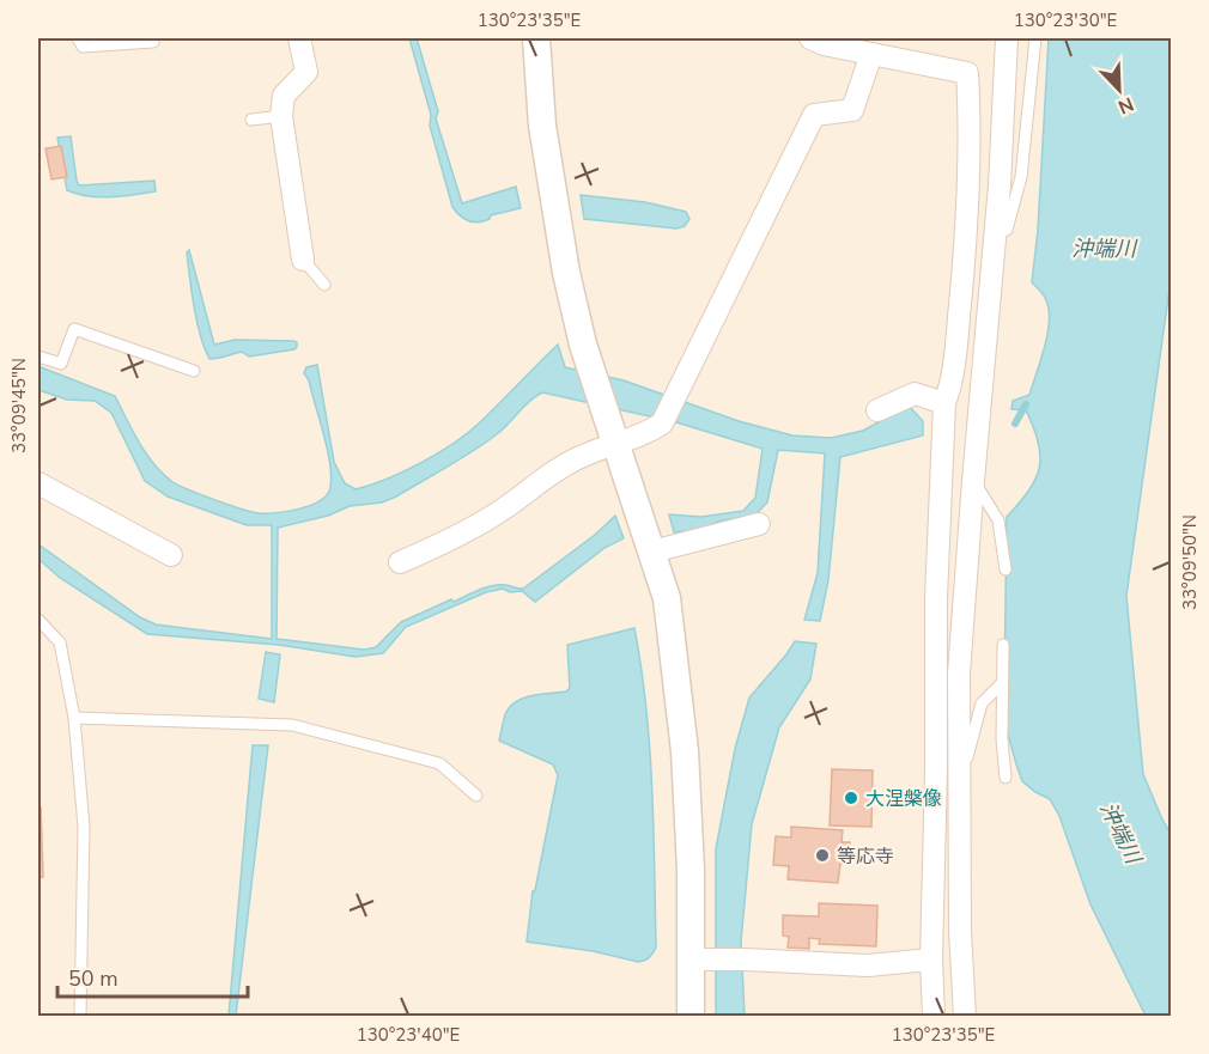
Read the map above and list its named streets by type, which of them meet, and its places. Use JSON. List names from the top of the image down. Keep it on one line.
{"water":["沖端川"],"places":["大涅槃像","等応寺"],"scale_bar":"50 m","north":"bottom right","coordinates":["130°23'35\"E","130°23'30\"E","33°09'45\"N","33°09'50\"N","130°23'40\"E"]}
